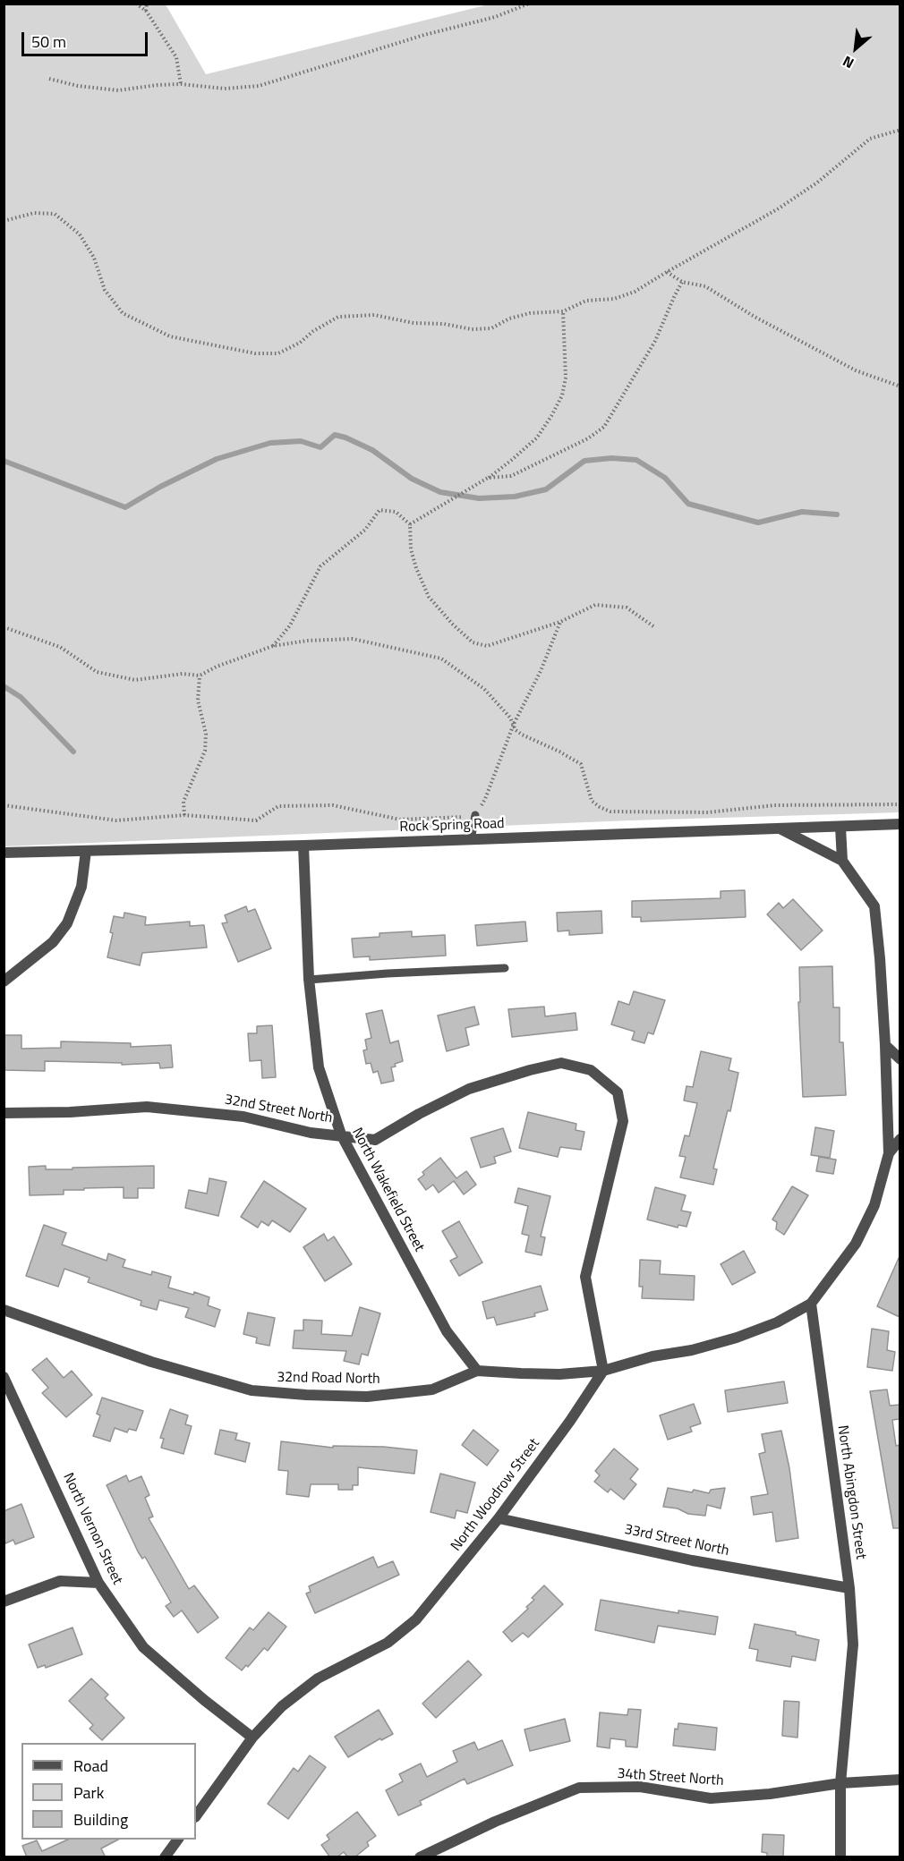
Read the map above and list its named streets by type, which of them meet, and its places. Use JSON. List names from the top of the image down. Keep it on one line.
{"streets":{"street":["Rock Spring Road","32nd Street North","North Wakefield Street","32nd Road North","North Abingdon Street","North Woodrow Street","North Vernon Street","33rd Street North","34th Street North"]},"crossings":[["Rock Spring Road","North Wakefield Street"],["32nd Street North","North Wakefield Street"],["32nd Street North","32nd Road North"],["32nd Street North","North Woodrow Street"],["North Wakefield Street","32nd Road North"],["32nd Road North","North Abingdon Street"],["32nd Road North","North Woodrow Street"],["North Abingdon Street","33rd Street North"],["North Abingdon Street","34th Street North"],["North Woodrow Street","North Vernon Street"],["North Woodrow Street","33rd Street North"]],"legend":["Road","Park","Building"],"scale_bar":"50 m","north":"bottom left"}
